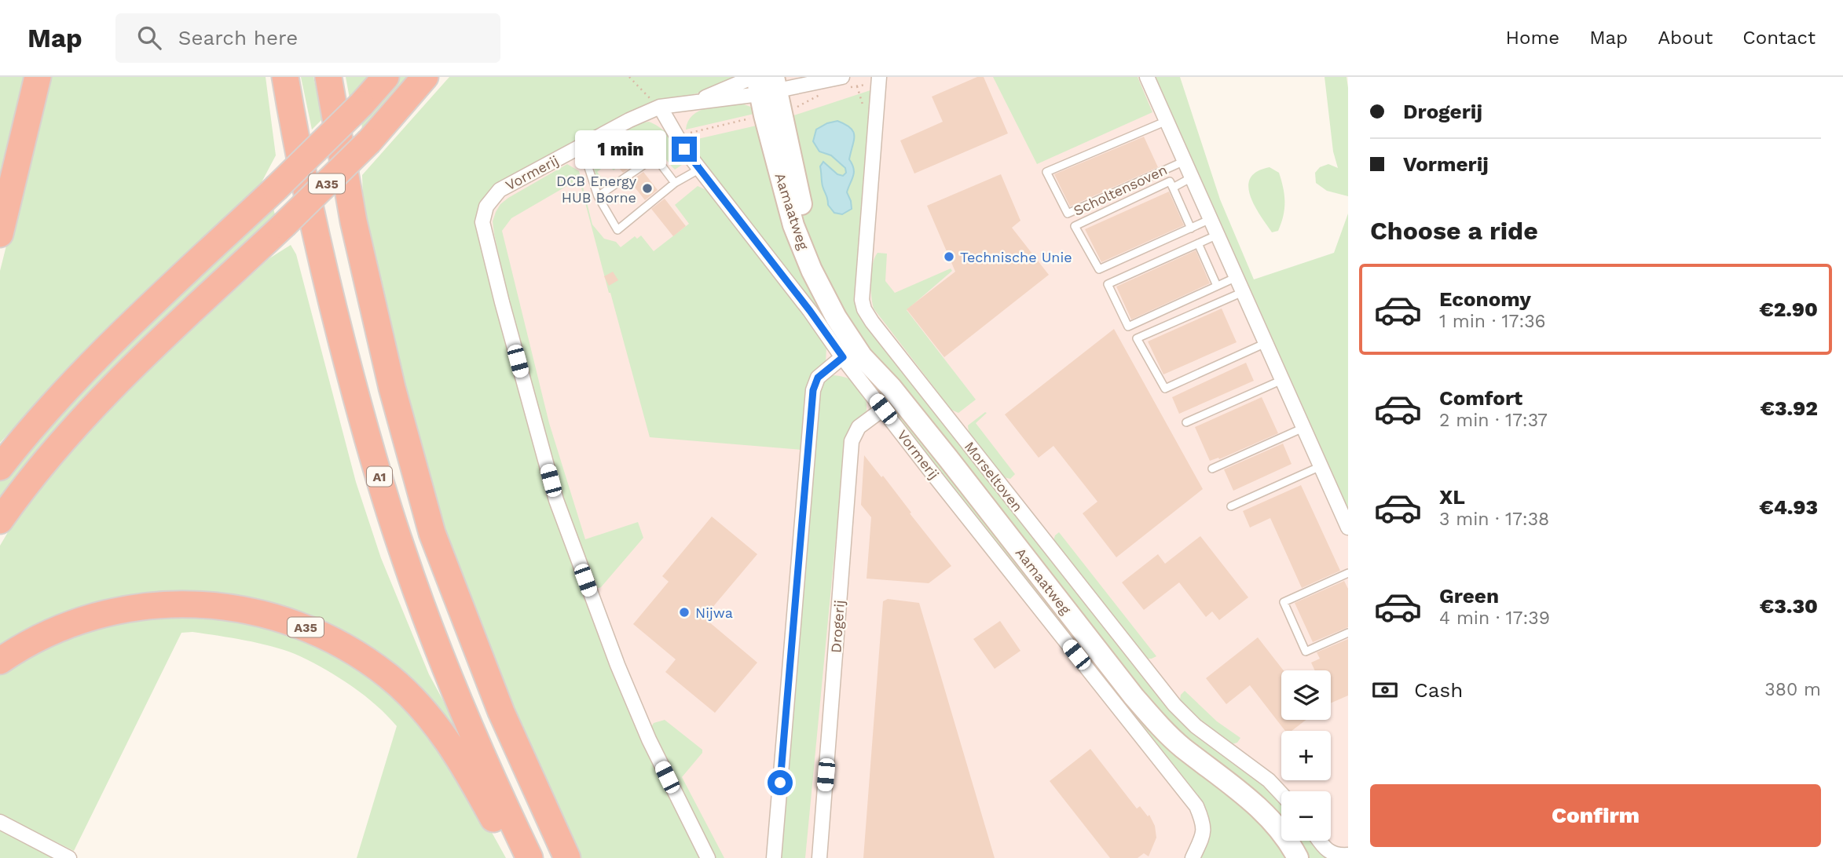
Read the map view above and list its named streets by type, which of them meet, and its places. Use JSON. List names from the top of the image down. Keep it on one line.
{"streets":{"highway":["A35","A1"],"main road":["Aamaatweg"],"street":["Vormerij","Scholtensoven","Morseltoven","Drogerij"]},"crossings":[["Vormerij","Drogerij"]],"places":["DCB Energy HUB Borne","Technische Unie","Nijwa"],"page":{"header":"Map","search":"Search here","nav":["Home","Map","About","Contact"],"banner":["Drogerij","Vormerij"],"bubble":"1 min","heading":"Choose a ride","list":[{"name":"Economy","note":"1 min · 17:36","value":"€2.90"},{"name":"Comfort","note":"2 min · 17:37","value":"€3.92"},{"name":"XL","note":"3 min · 17:38","value":"€4.93"},{"name":"Green","note":"4 min · 17:39","value":"€3.30"}],"pay":["Cash","380 m"],"map_buttons":["+","−"],"buttons":"Confirm"}}
